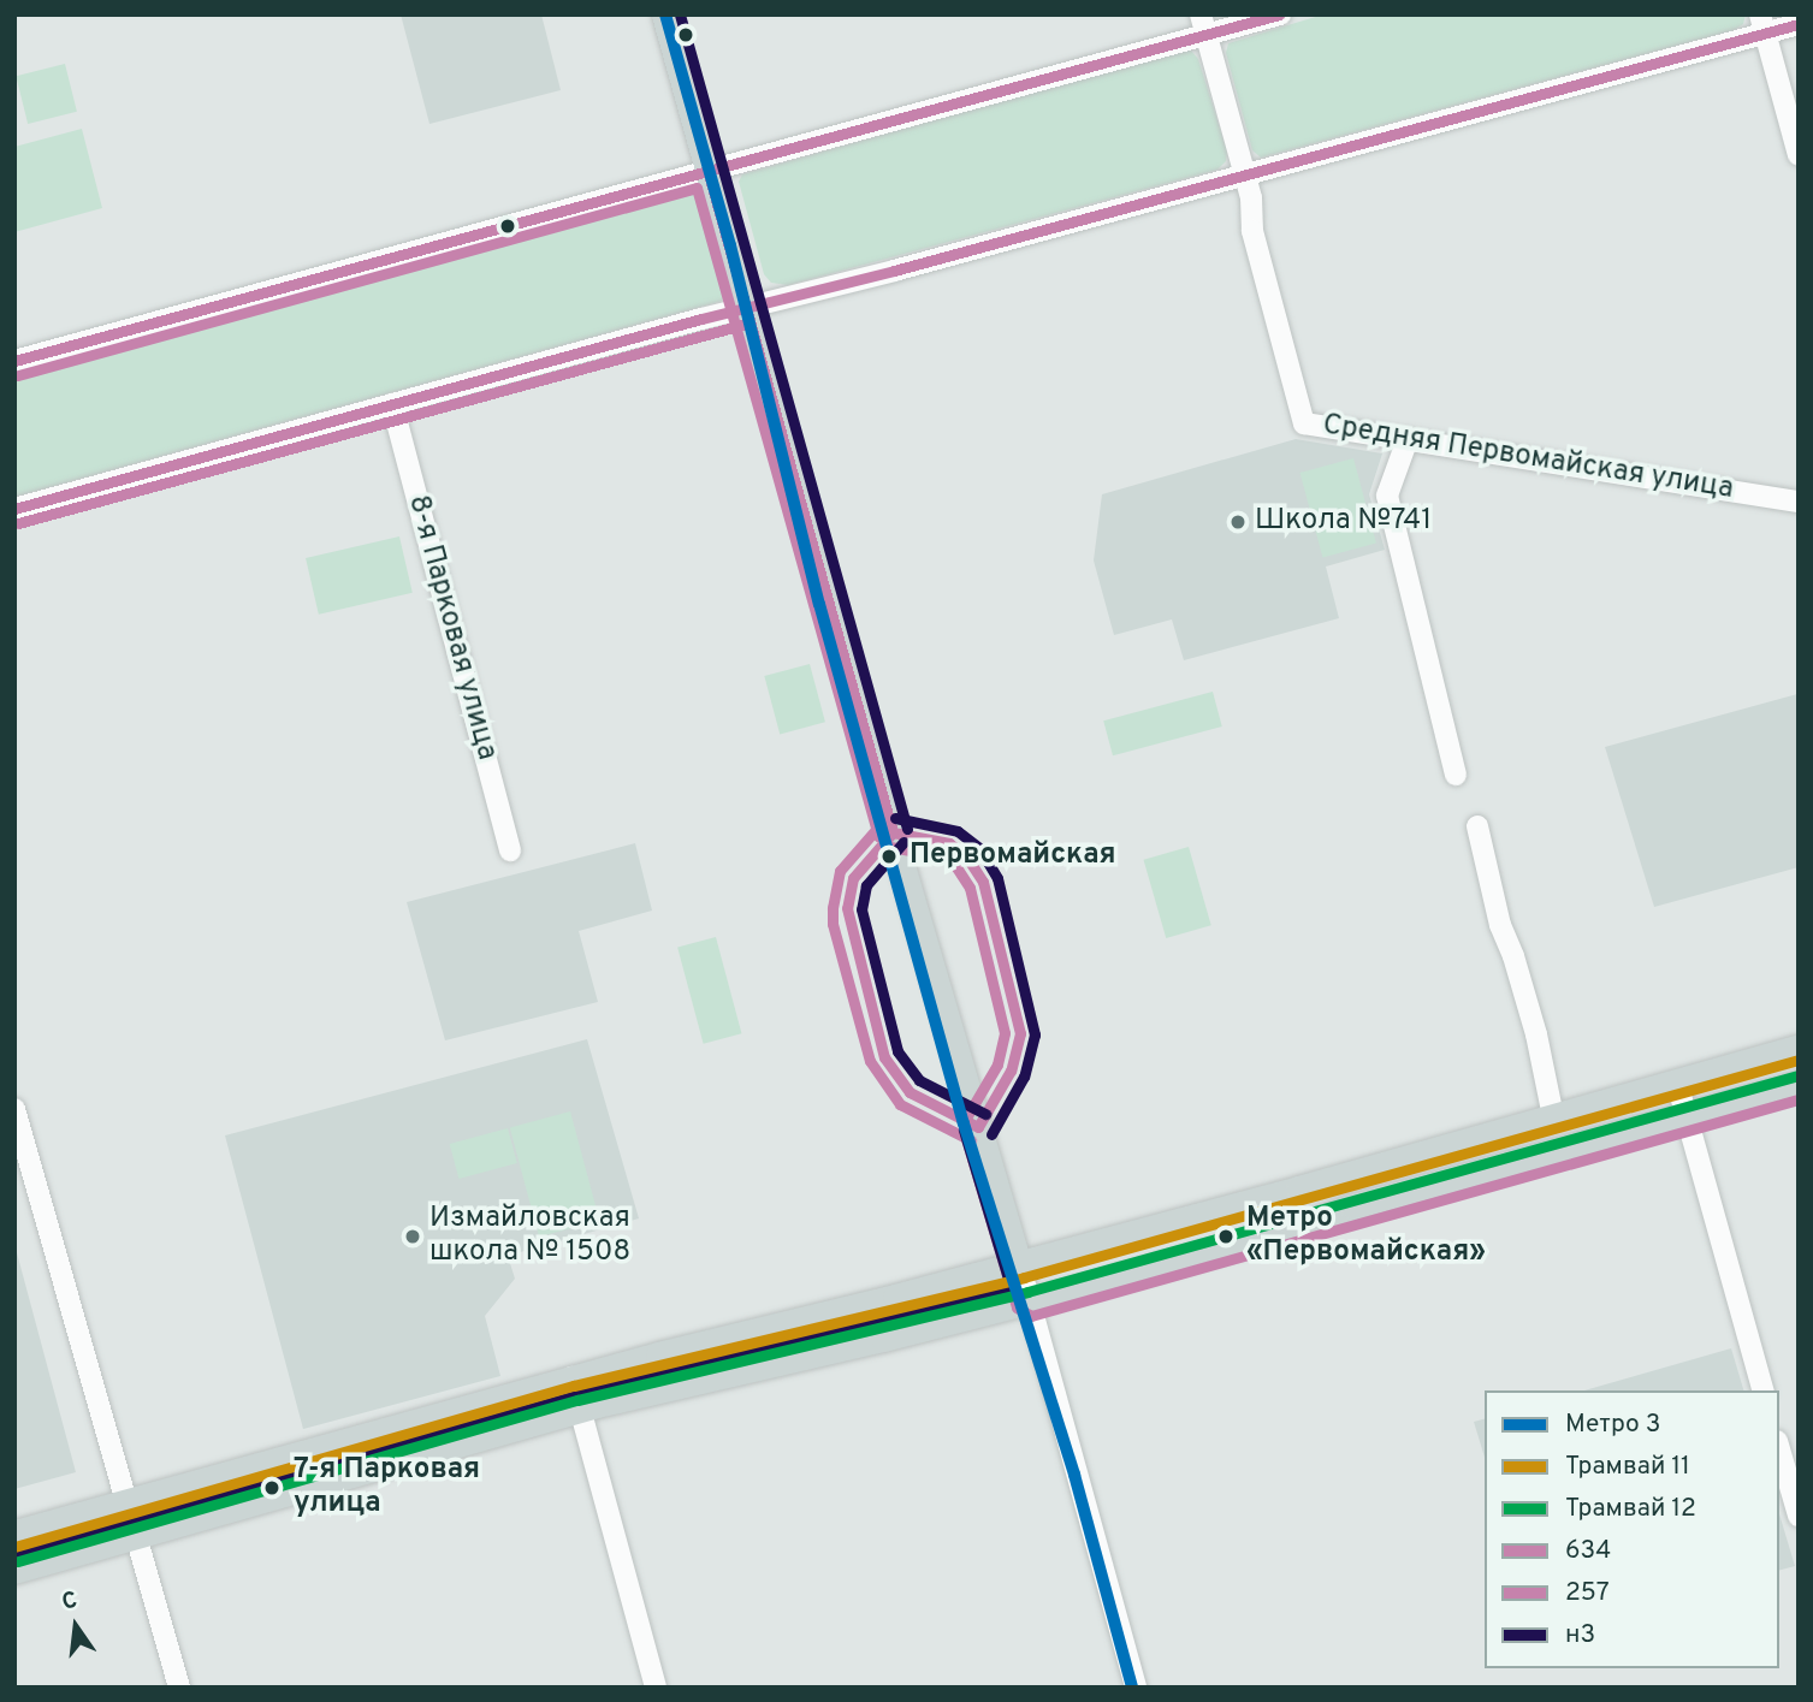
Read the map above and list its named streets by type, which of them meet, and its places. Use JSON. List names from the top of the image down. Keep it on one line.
{"streets":{"street":["Средняя Первомайская улица","8-я Парковая улица"]},"places":["Школа №741","Первомайская","Измайловская школа № 1508","Метро «Первомайская»","7-я Парковая улица"],"lines":["metro line 3","transit line 634","transit line н3","transit line 257","tram line 11","tram line 12"],"legend":["Метро 3","Трамвай 11","Трамвай 12","634","257","н3"],"north":"top"}
